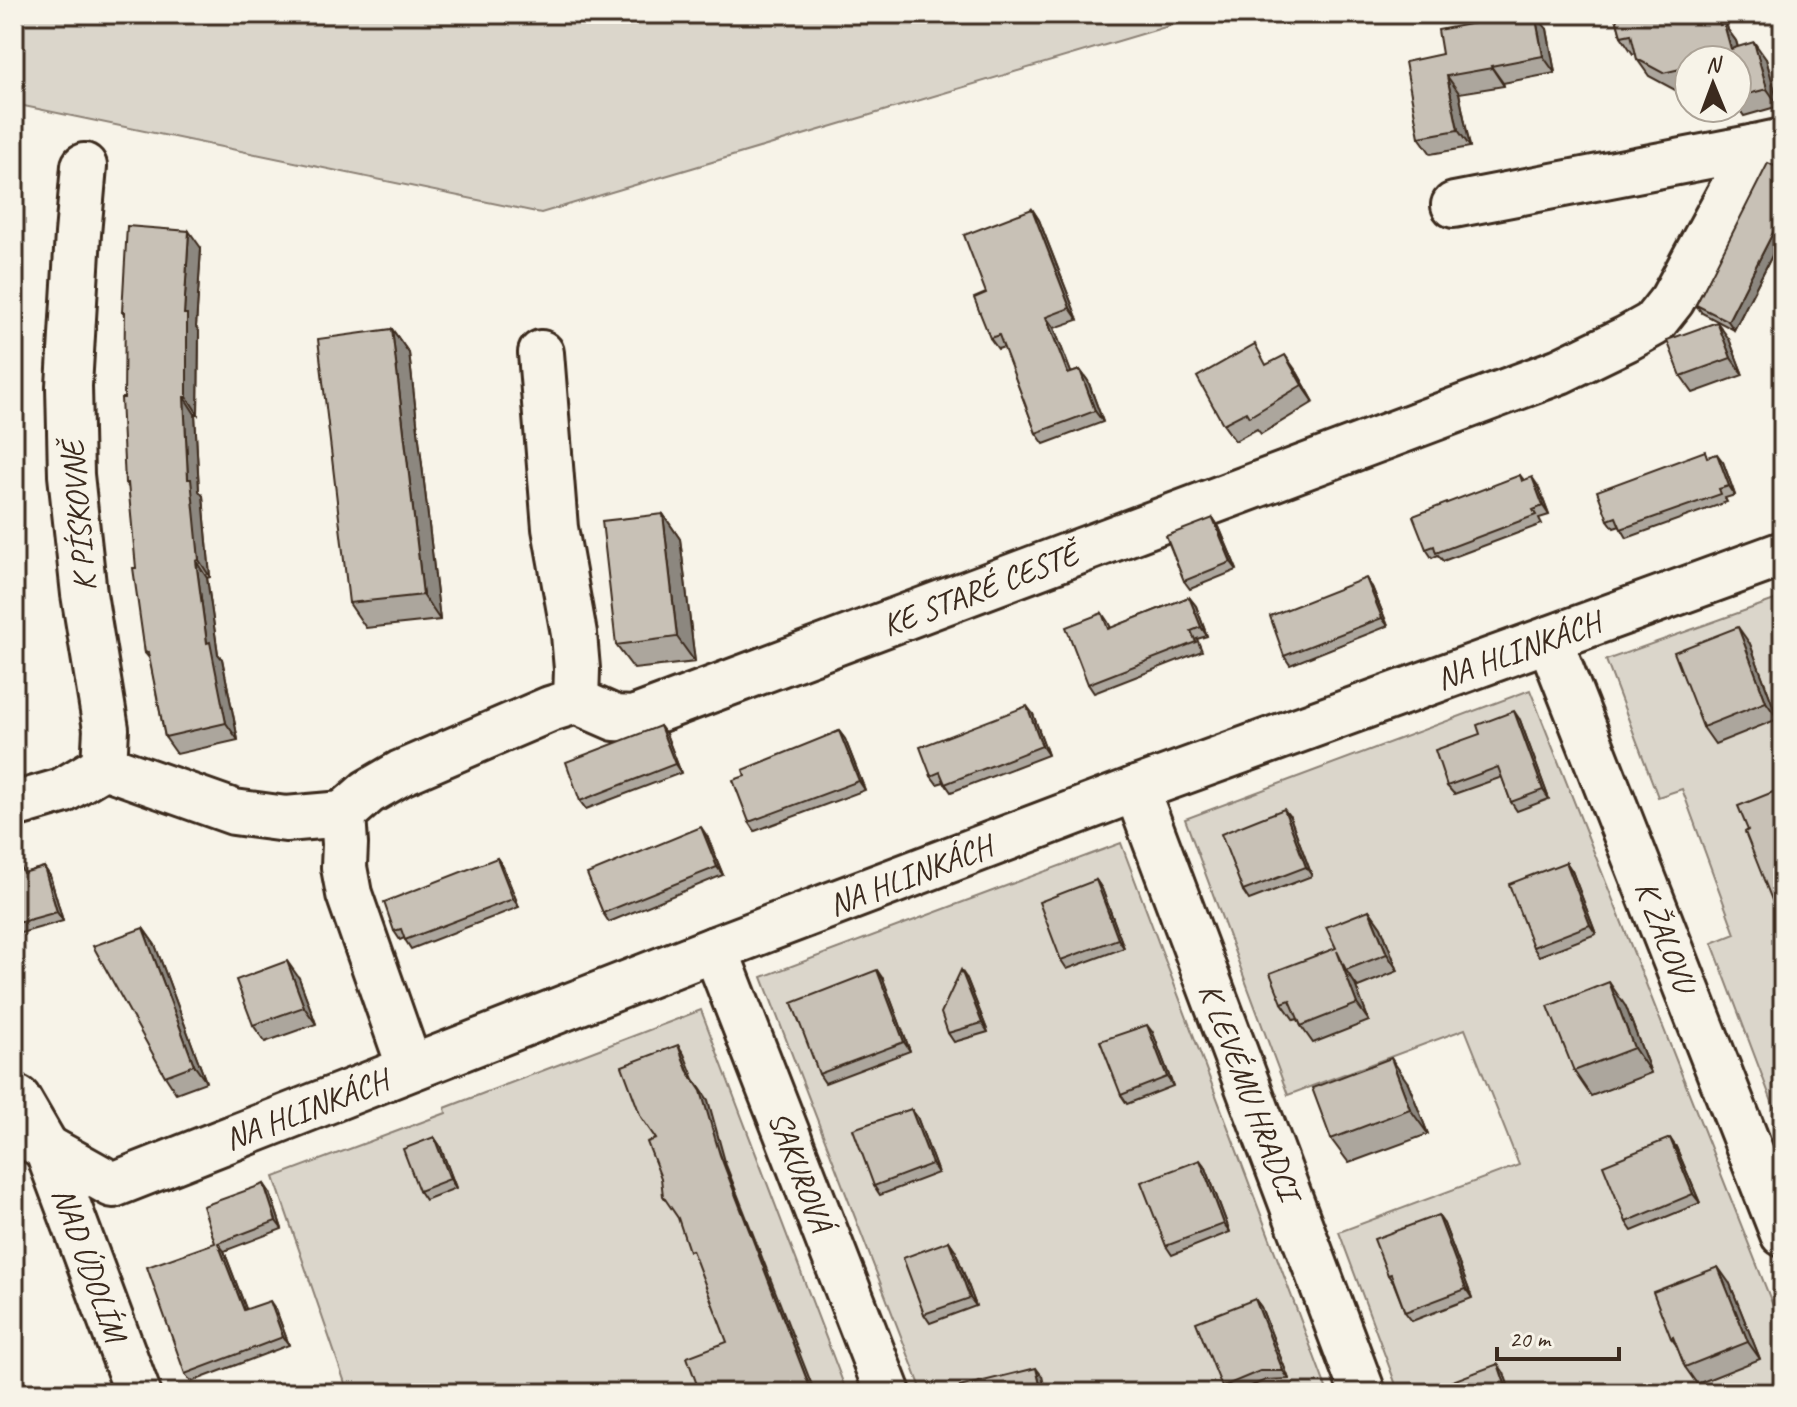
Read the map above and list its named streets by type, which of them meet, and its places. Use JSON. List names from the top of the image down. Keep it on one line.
{"streets":{"street":["K PÍSKOVNĚ","KE STARÉ CESTĚ","NA HLINKÁCH","K ŽALOVU","K LEVÉMU HRADCI","SAKUROVÁ","NAD ÚDOLÍM"]},"crossings":[["NA HLINKÁCH","K ŽALOVU"],["NA HLINKÁCH","K LEVÉMU HRADCI"],["NA HLINKÁCH","SAKUROVÁ"],["NA HLINKÁCH","NAD ÚDOLÍM"]],"scale_bar":"20 m","north":"top"}
